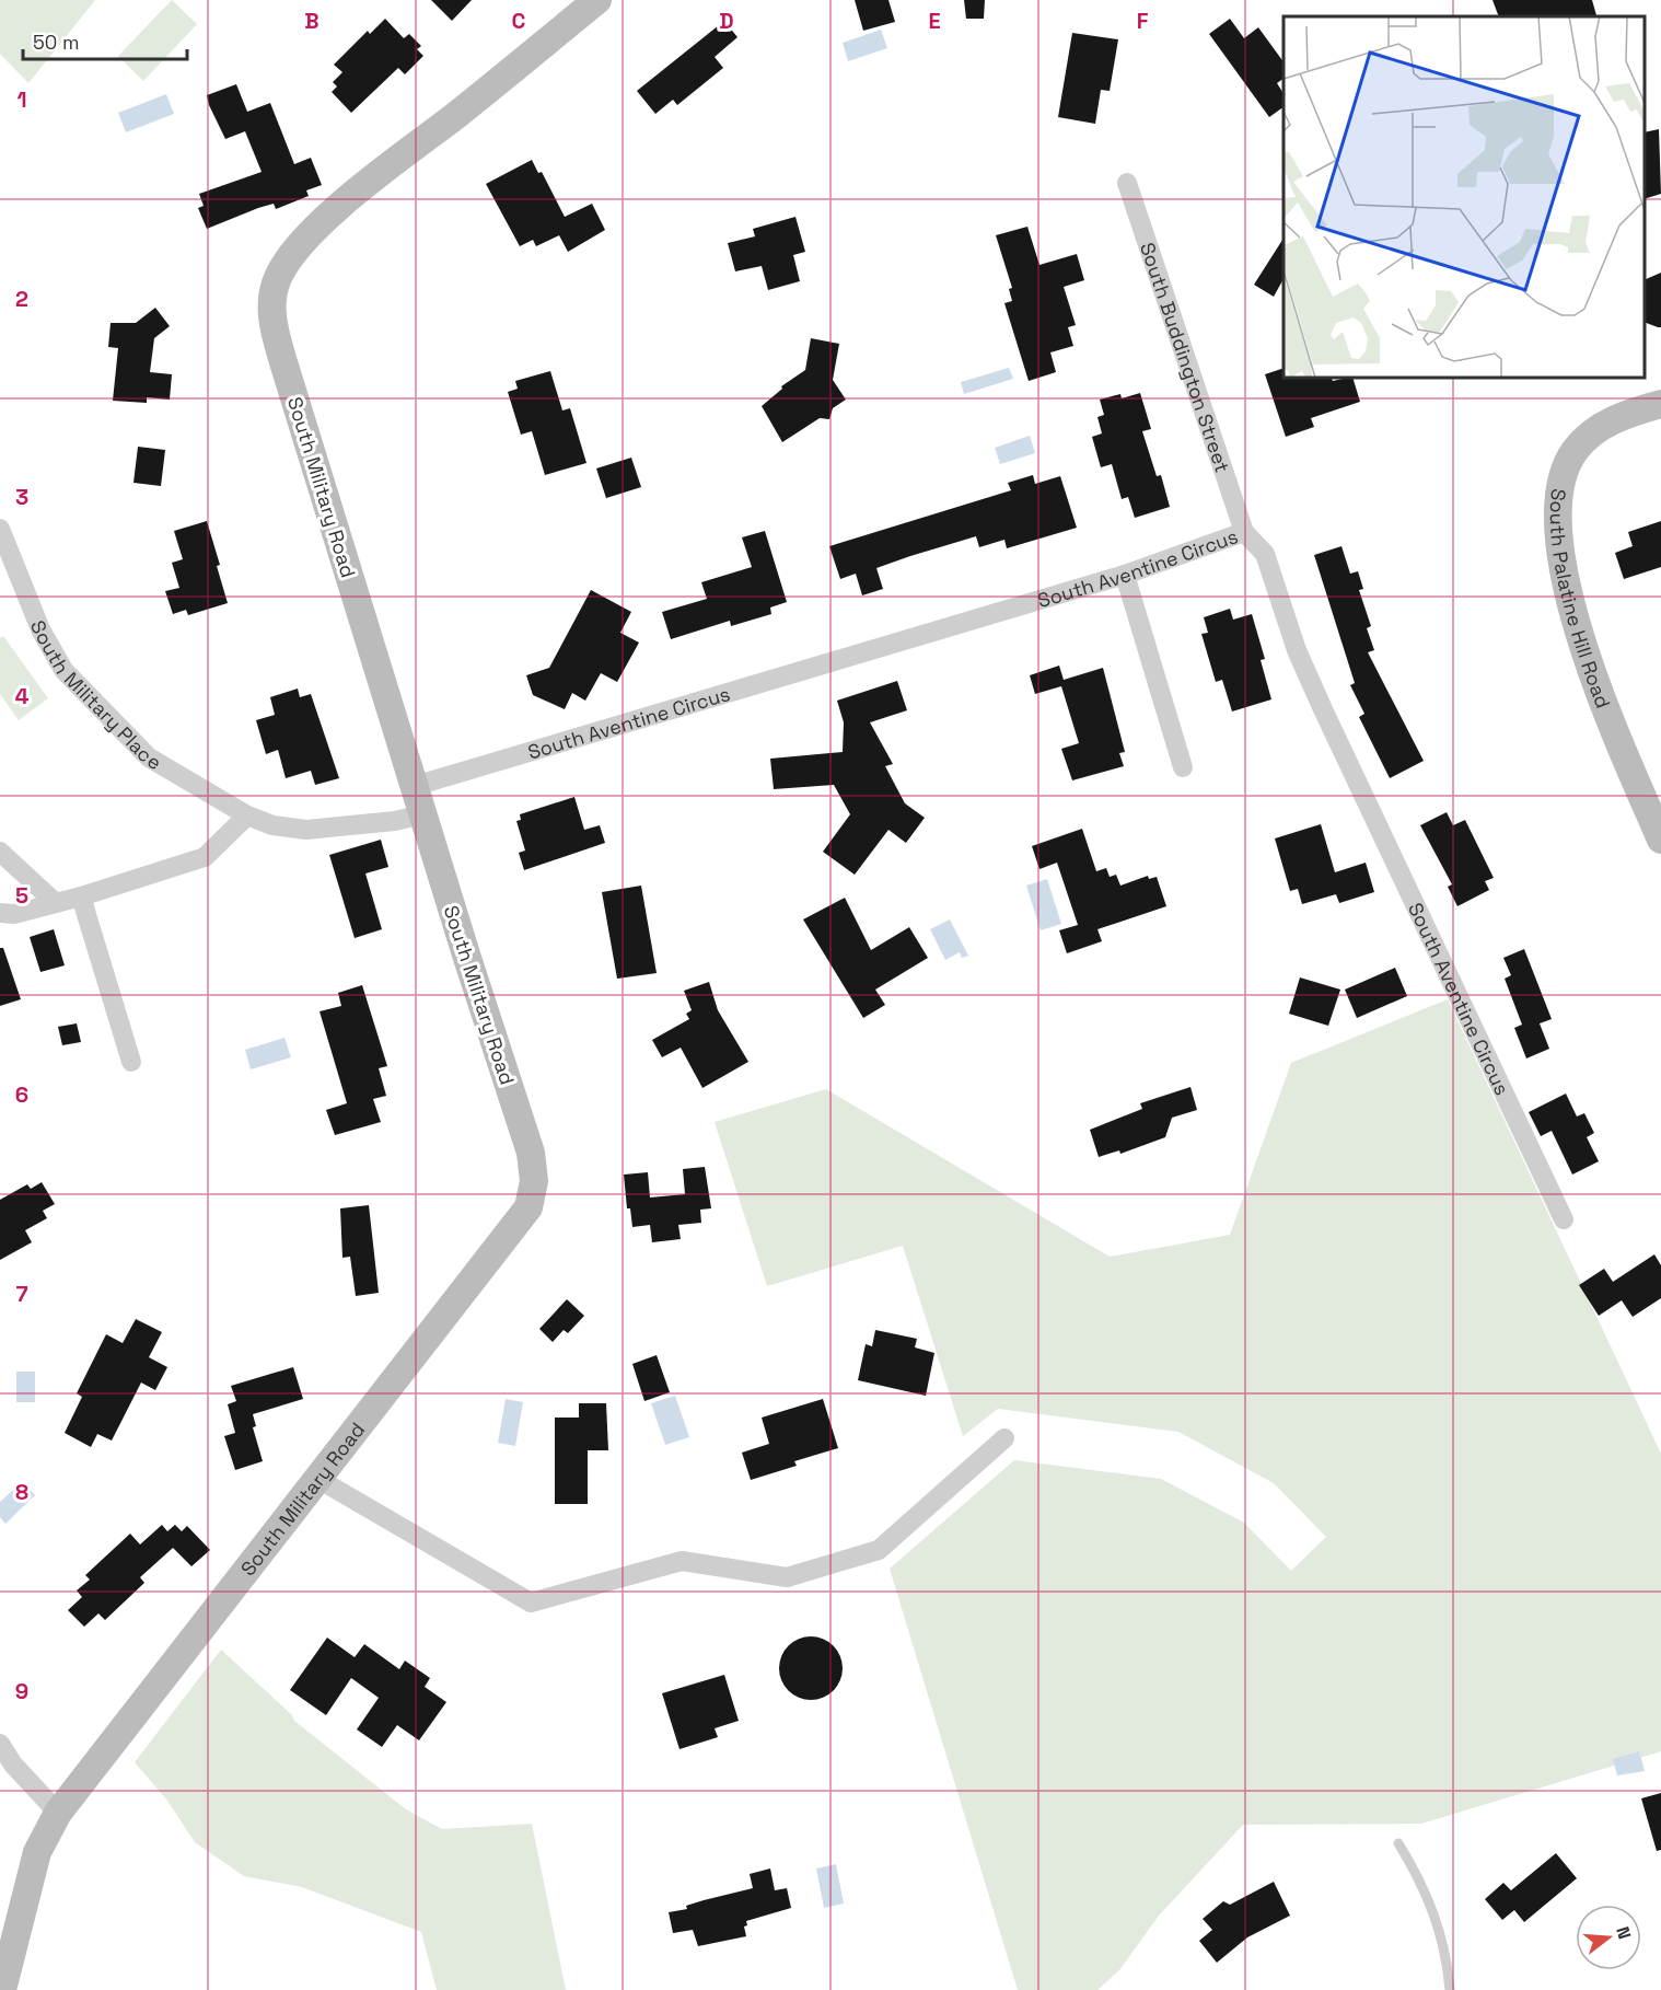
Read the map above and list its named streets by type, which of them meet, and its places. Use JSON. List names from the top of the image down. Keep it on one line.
{"streets":{"street":["South Buddington Street","South Military Road","South Aventine Circus","South Palatine Hill Road","South Military Place"]},"crossings":[["South Buddington Street","South Aventine Circus"],["South Military Road","South Aventine Circus"],["South Military Road","South Military Place"]],"scale_bar":"50 m","north":"right","grid":{"columns":["B","C","D","E","F"],"rows":["1","2","3","4","5","6","7","8","9"]}}
